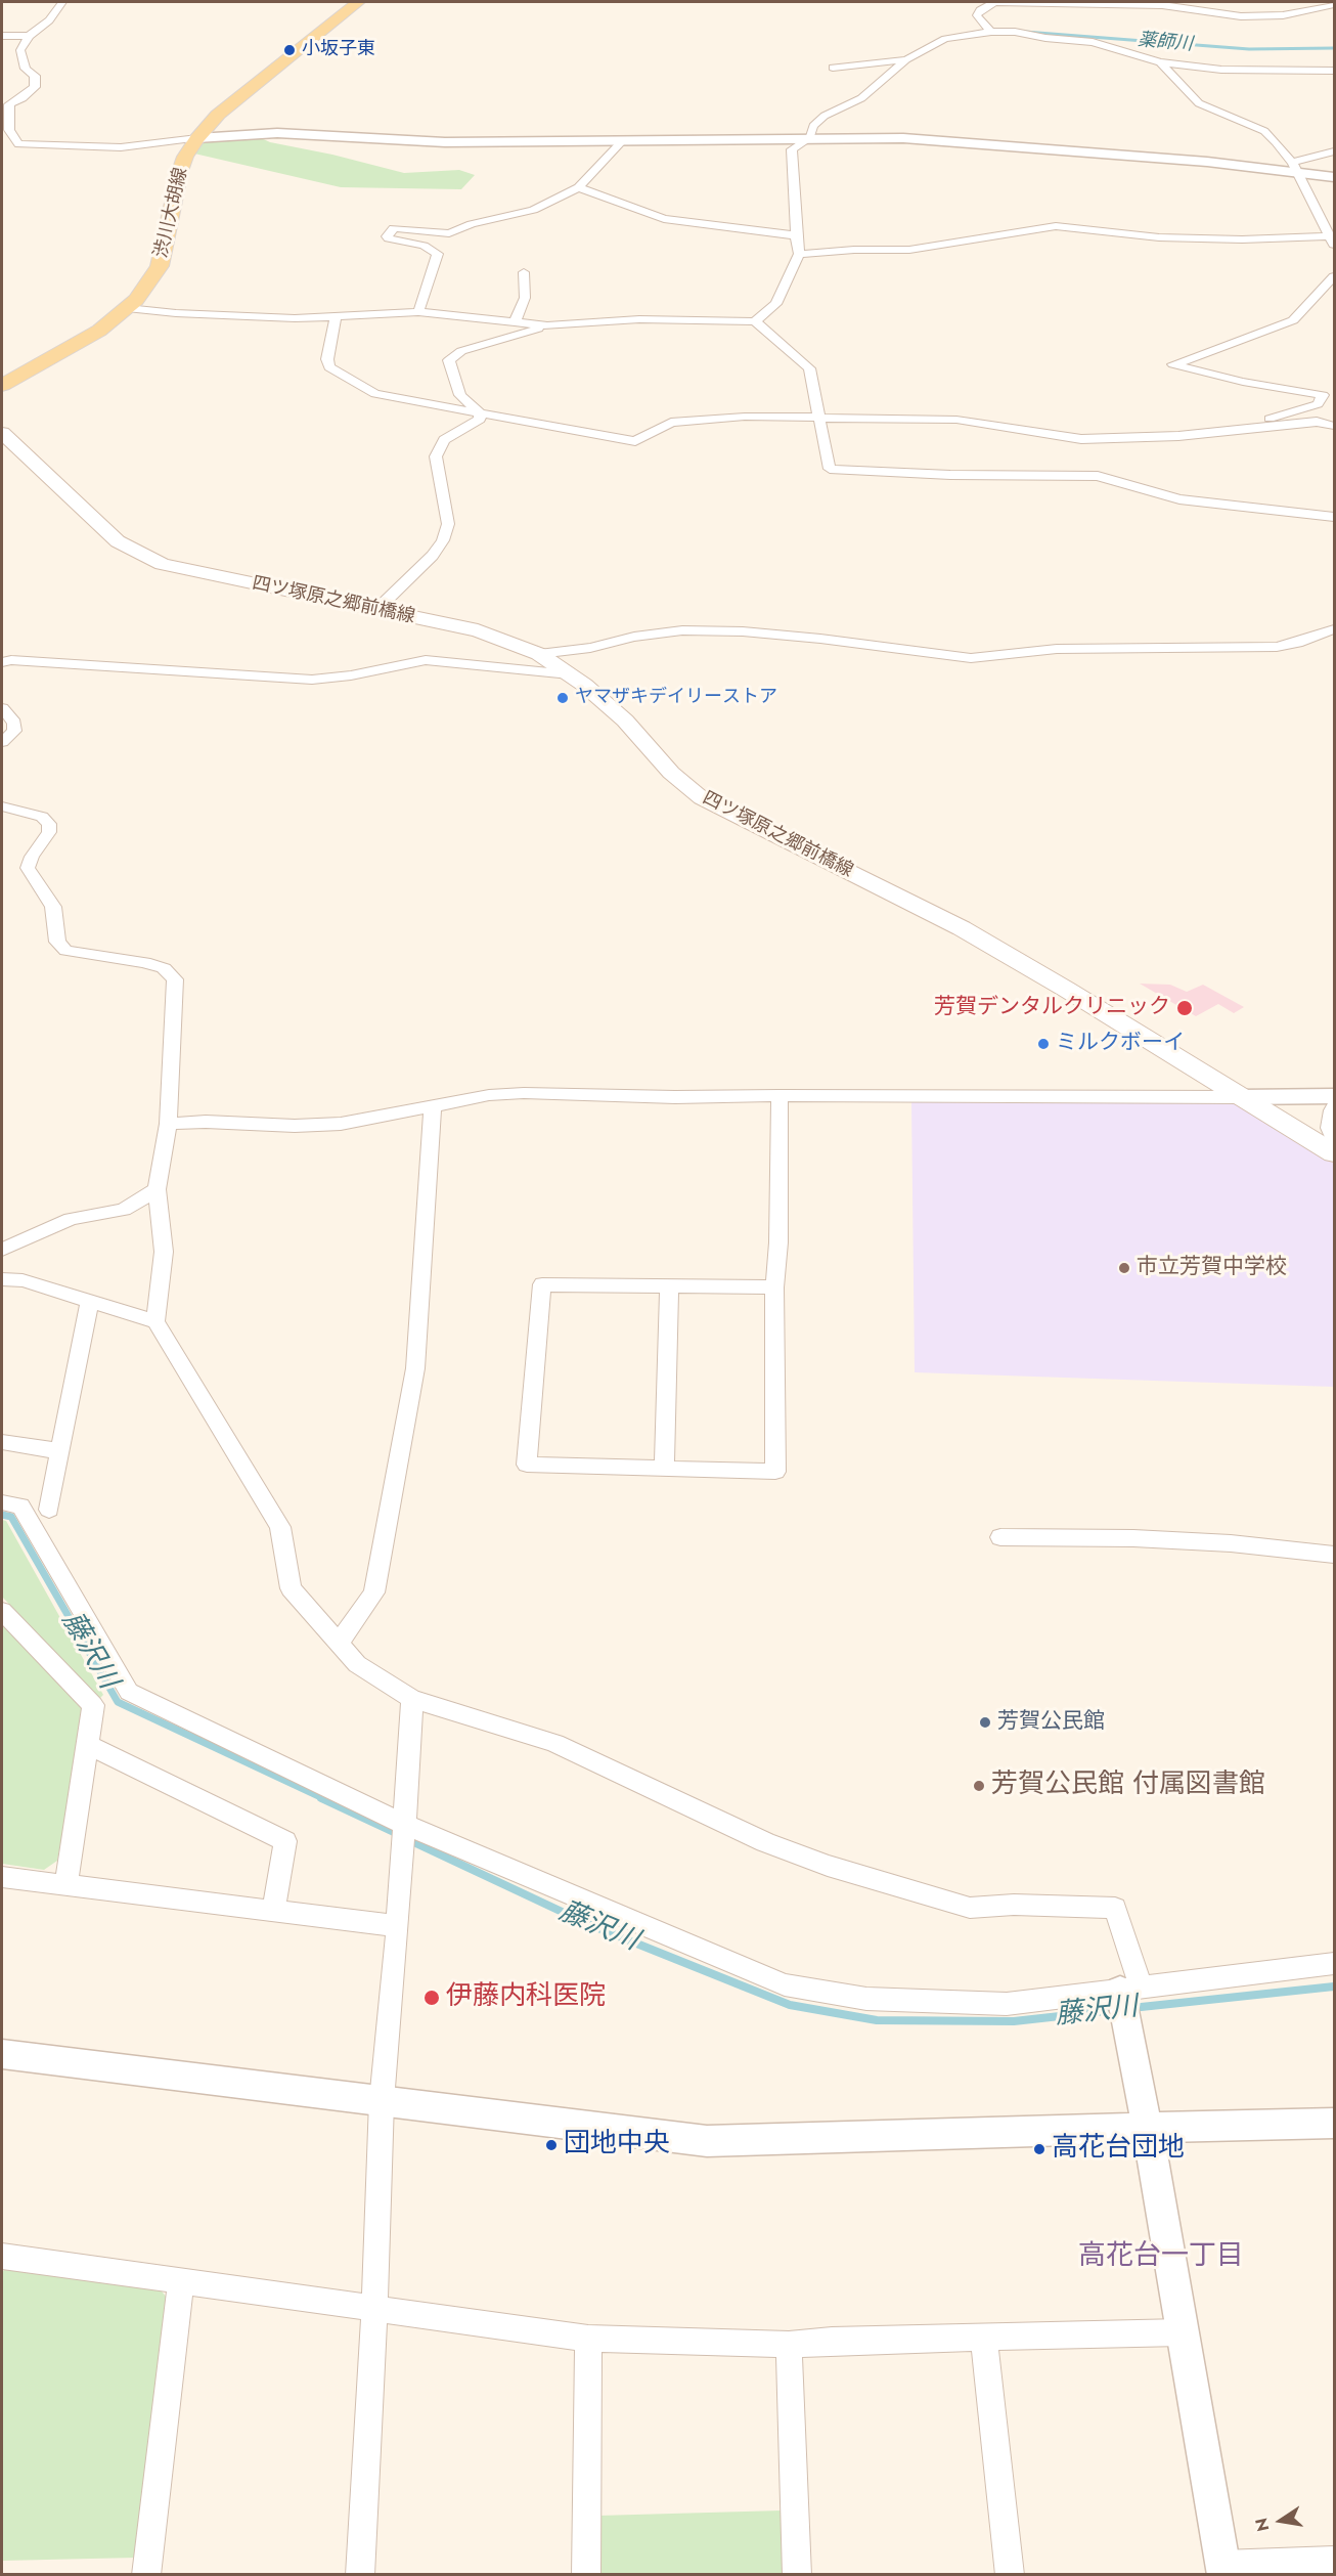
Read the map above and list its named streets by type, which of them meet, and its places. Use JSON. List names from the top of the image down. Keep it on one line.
{"streets":{"main road":["渋川大胡線","四ツ塚原之郷前橋線"]},"districts":["高花台一丁目"],"water":["薬師川","藤沢川"],"places":["小坂子東","ヤマザキデイリーストア","芳賀デンタルクリニック","ミルクボーイ","市立芳賀中学校","芳賀公民館","芳賀公民館 付属図書館","伊藤内科医院","団地中央","高花台団地"],"north":"left"}
